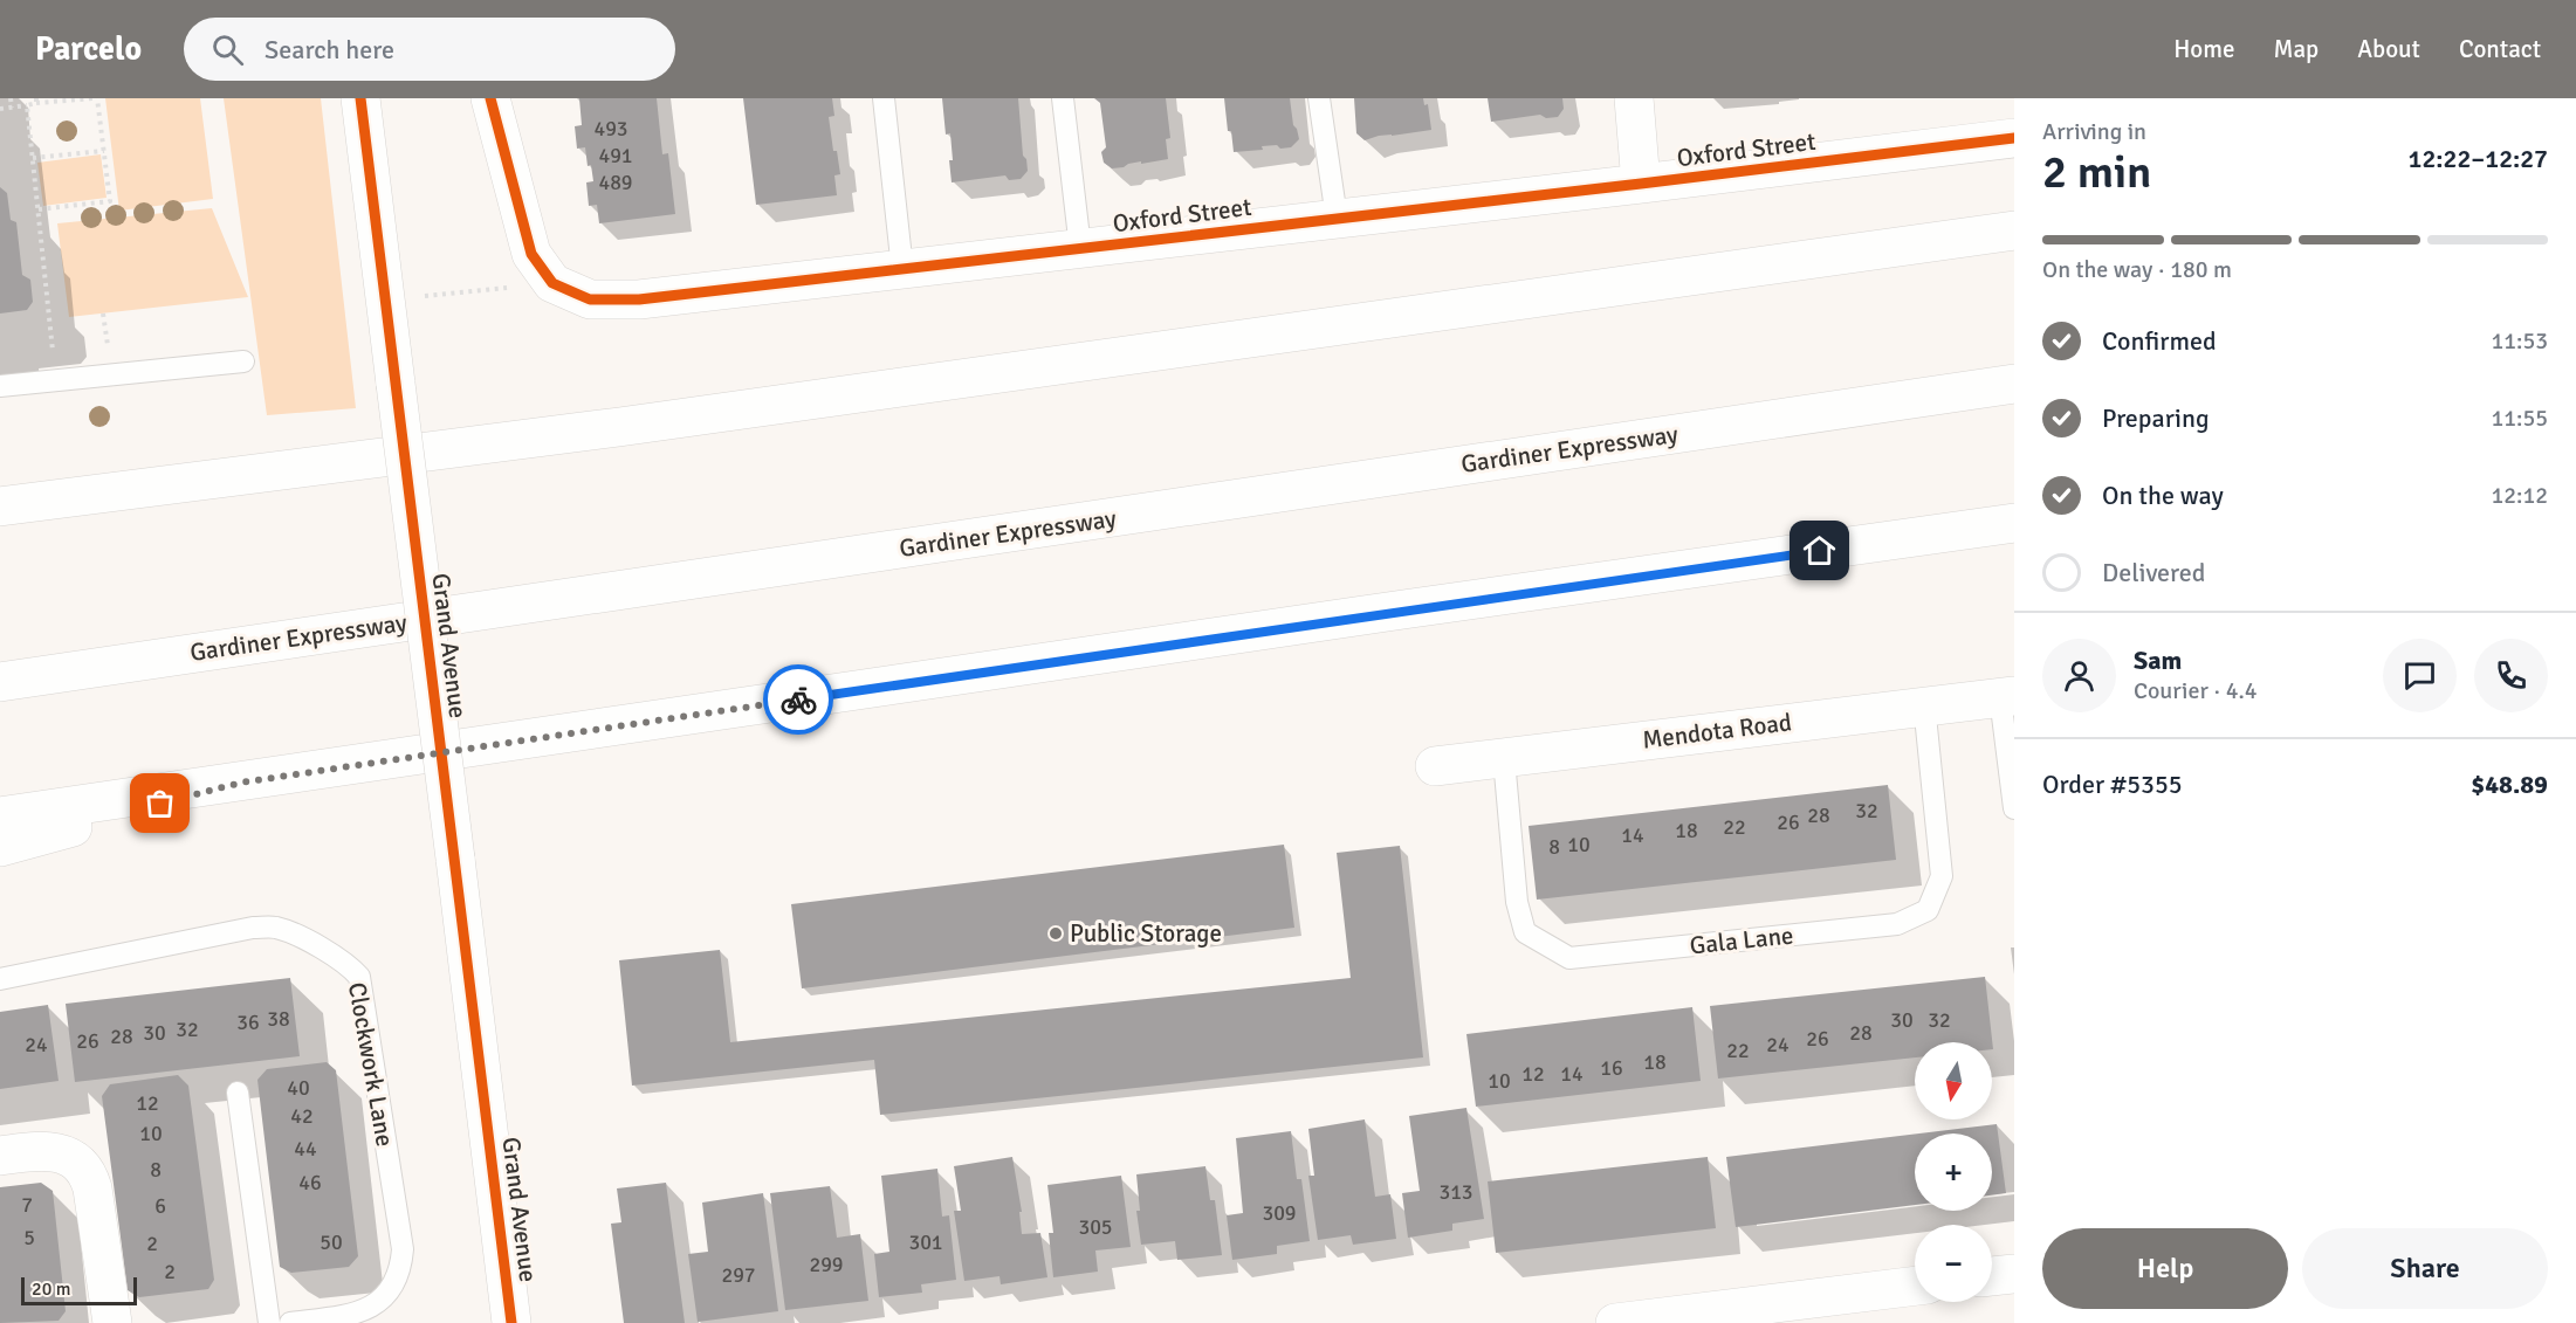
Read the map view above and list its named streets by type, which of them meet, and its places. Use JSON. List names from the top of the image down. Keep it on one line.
{"streets":{"main road":["Oxford Street","Gardiner Expressway","Grand Avenue","Mendota Road"],"lane":["Gala Lane","Clockwork Lane"]},"crossings":[["Mendota Road","Gala Lane"]],"places":["Public Storage"],"house_numbers":["493","491","489","32","28","26","22","18","14","10","8","38","30","32","36","32","30","28","28","26","26","24","24","22","18","16","12","14","10","40","12","42","10","44","8","46","313","7","6","309","305","5","50","301","2","299","2","297"],"scale_bar":"20 m","north":"bottom","page":{"header":"Parcelo","search":"Search here","nav":["Home","Map","About","Contact"],"heading":["2 min","Arriving in","12:22–12:27"],"panel":["Sam","Courier · 4.4","Order #5355","$48.89"],"bar":"On the way · 180 m","list":[["Confirmed","11:53"],["Preparing","11:55"],["On the way","12:12"],"Delivered"],"map_buttons":["+","−"],"buttons":["Help","Share"],"scale":"20 m"}}
